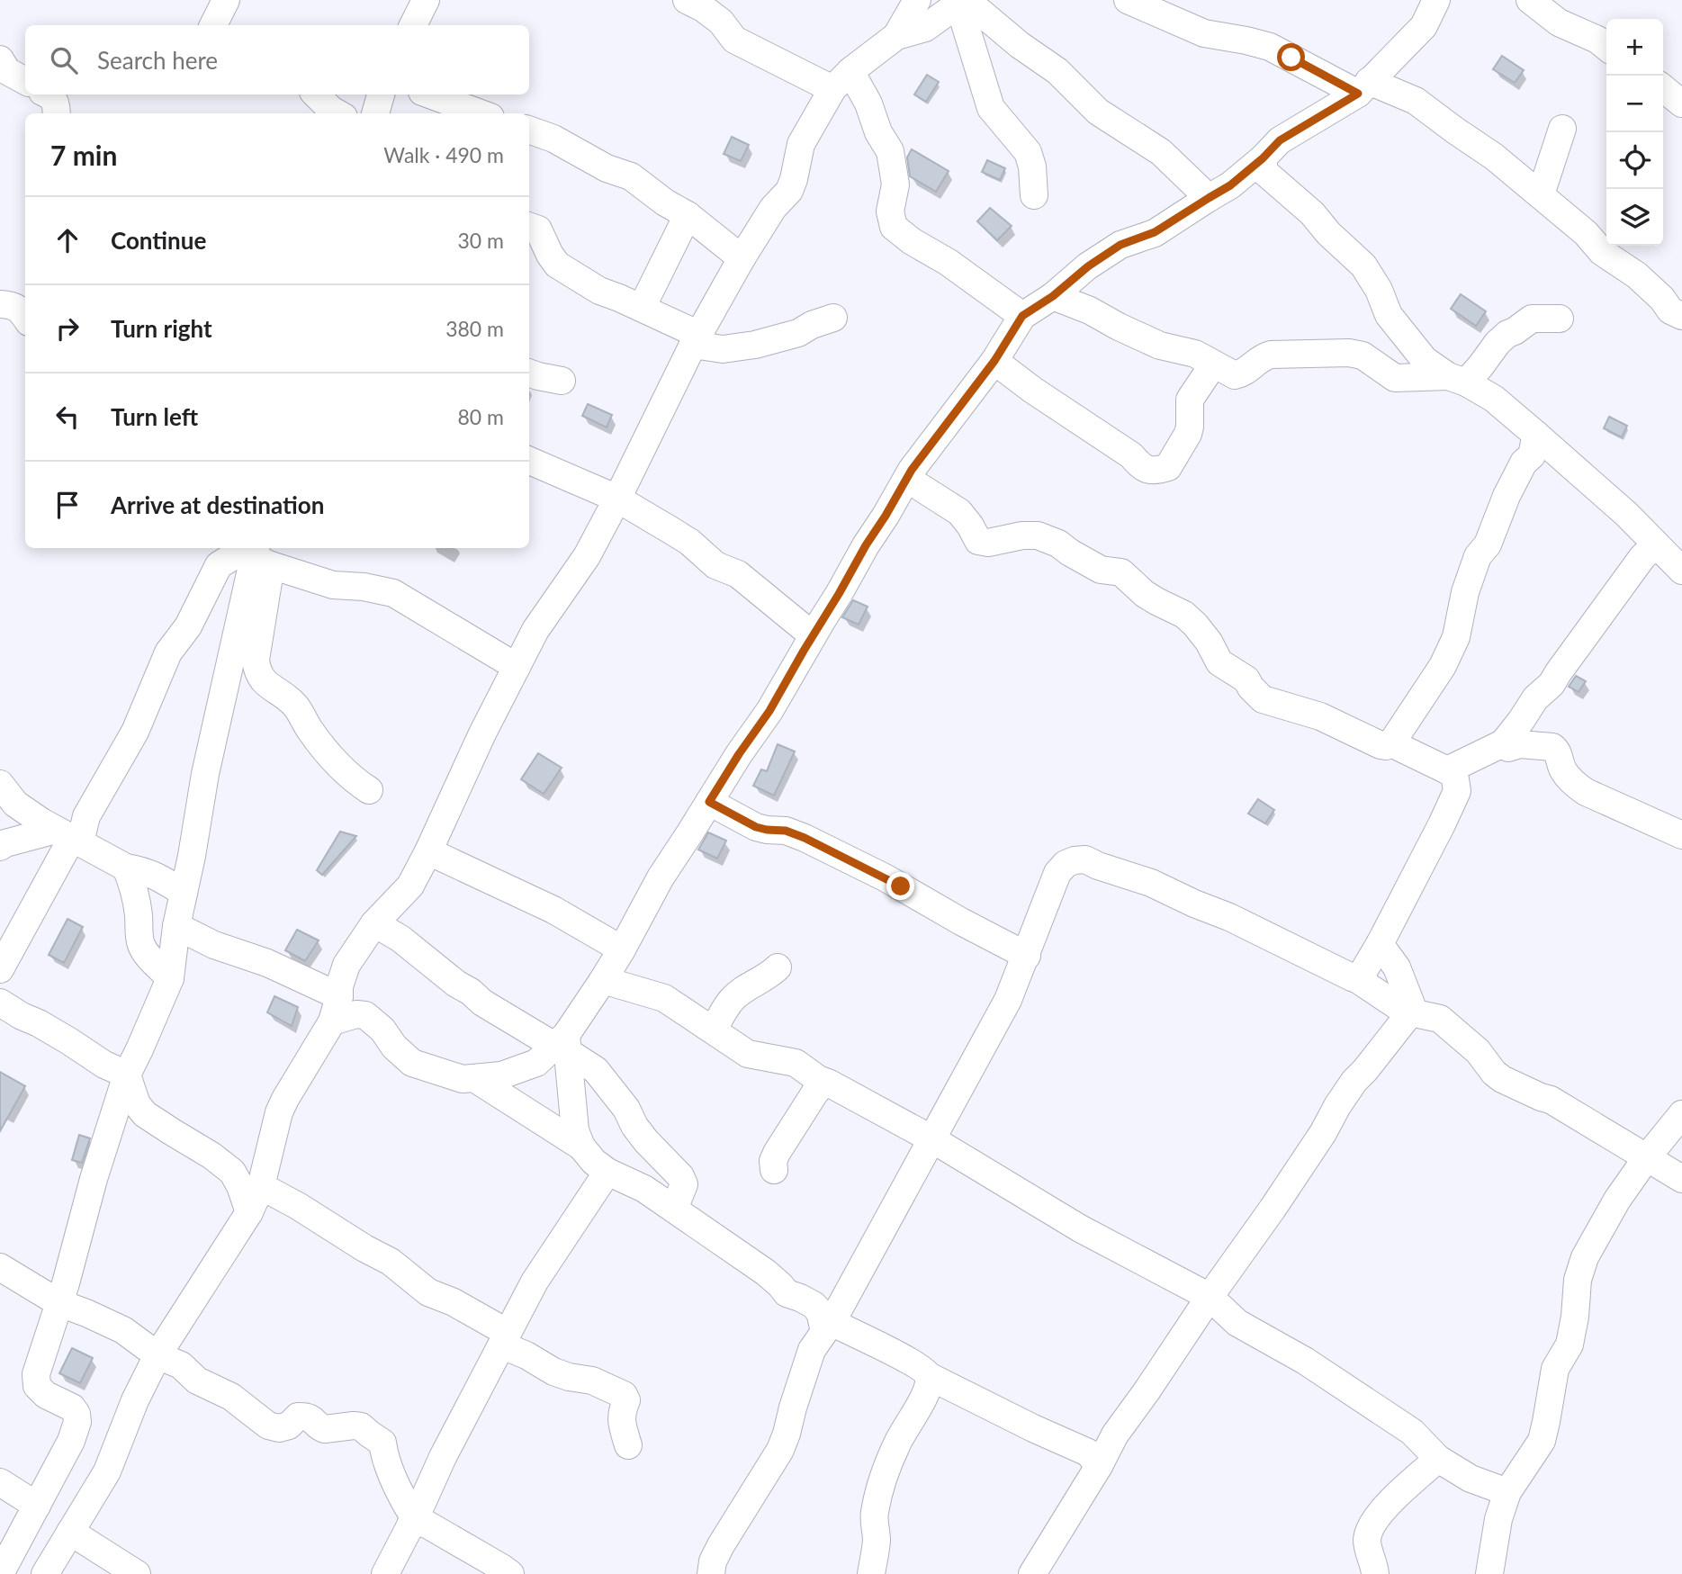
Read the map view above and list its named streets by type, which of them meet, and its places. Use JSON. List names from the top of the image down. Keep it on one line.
{"page":{"map_buttons":["+","−"],"search":"Search here","heading":["7 min","Walk · 490 m"],"list":[["Continue","30 m"],["Turn right","380 m"],["Turn left","80 m"],"Arrive at destination"]}}
